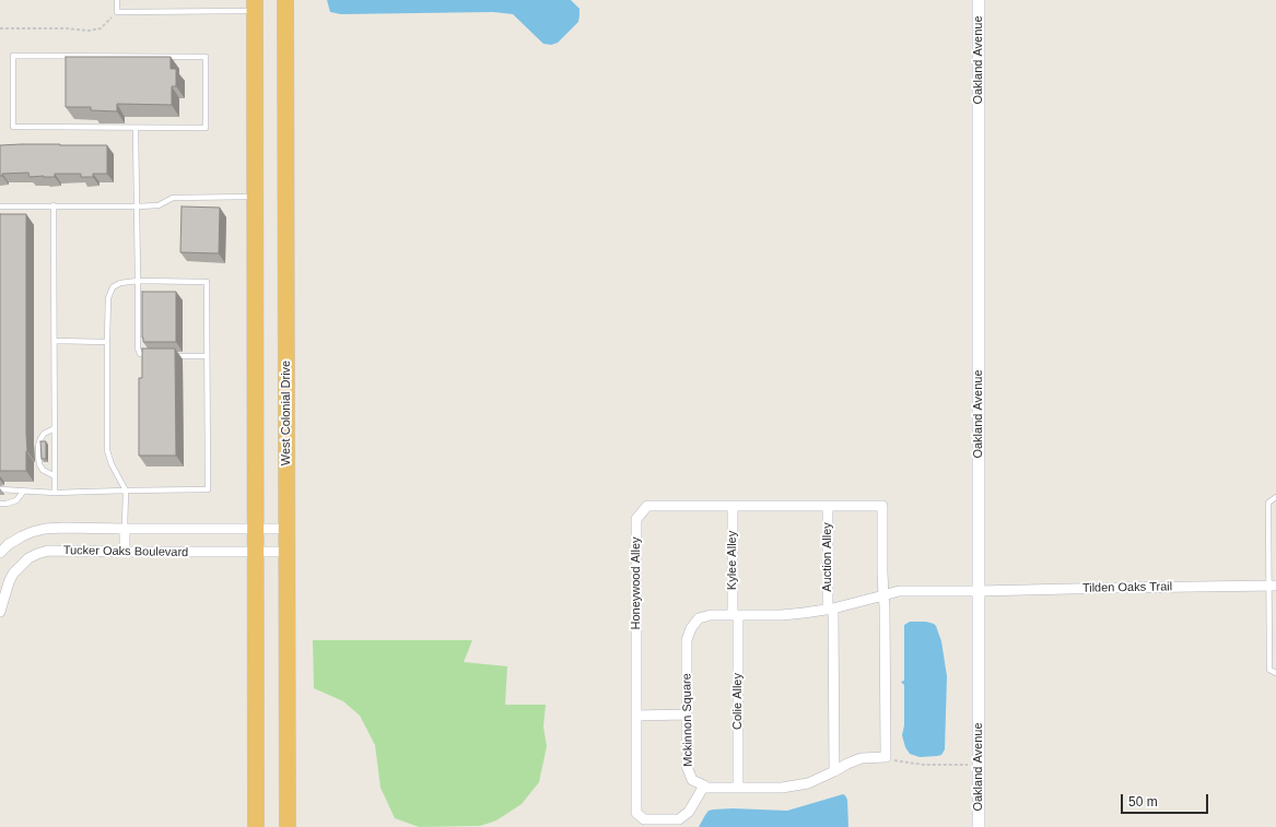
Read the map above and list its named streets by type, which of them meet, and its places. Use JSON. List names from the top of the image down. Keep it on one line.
{"streets":{"highway":["West Colonial Drive"],"street":["Oakland Avenue","Tucker Oaks Boulevard","Auction Alley","Kylee Alley","Honeywood Alley","Tilden Oaks Trail","Colie Alley","Mckinnon Square"]},"crossings":[["Oakland Avenue","Tilden Oaks Trail"],["Oakland Avenue","Mckinnon Square"],["West Colonial Drive","Tucker Oaks Boulevard"],["Auction Alley","Honeywood Alley"],["Auction Alley","Mckinnon Square"],["Kylee Alley","Honeywood Alley"],["Kylee Alley","Colie Alley"],["Kylee Alley","Mckinnon Square"],["Honeywood Alley","Mckinnon Square"],["Tilden Oaks Trail","Mckinnon Square"],["Colie Alley","Mckinnon Square"]],"scale_bar":"50 m"}
